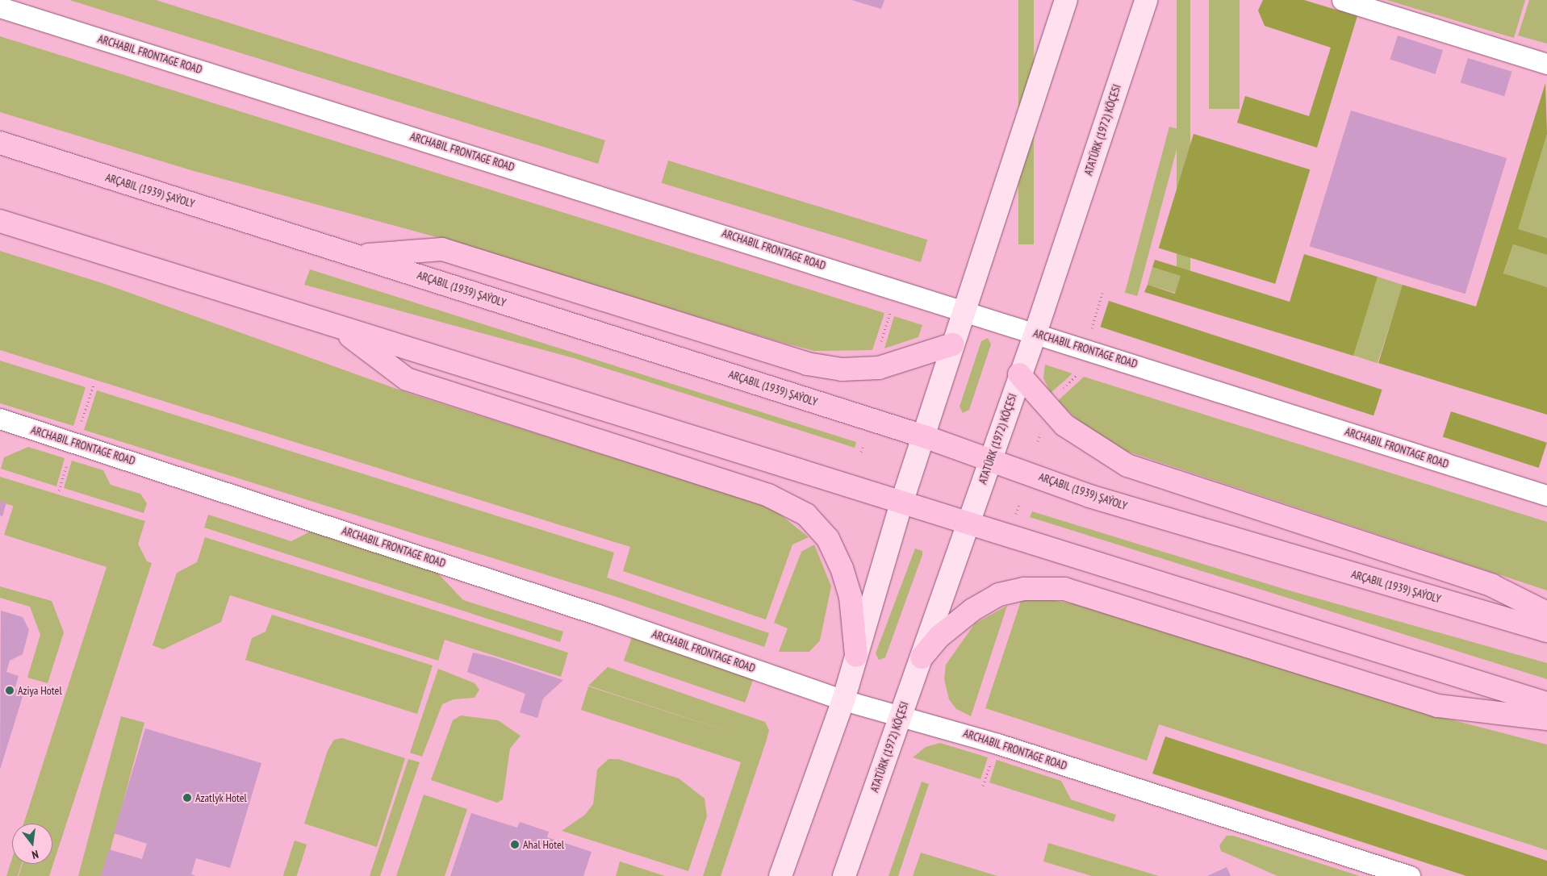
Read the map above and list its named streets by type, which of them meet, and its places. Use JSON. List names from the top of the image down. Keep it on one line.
{"streets":{"main road":["ATATÜRK (1972) KÖÇESI","ARÇABIL (1939) ŞAÝOLY"],"street":["ARCHABIL FRONTAGE ROAD"]},"crossings":[["ARCHABIL FRONTAGE ROAD","ATATÜRK (1972) KÖÇESI"],["ATATÜRK (1972) KÖÇESI","ARÇABIL (1939) ŞAÝOLY"]],"places":["Aziya Hotel","Azatlyk Hotel","Ahal Hotel"],"north":"bottom"}
